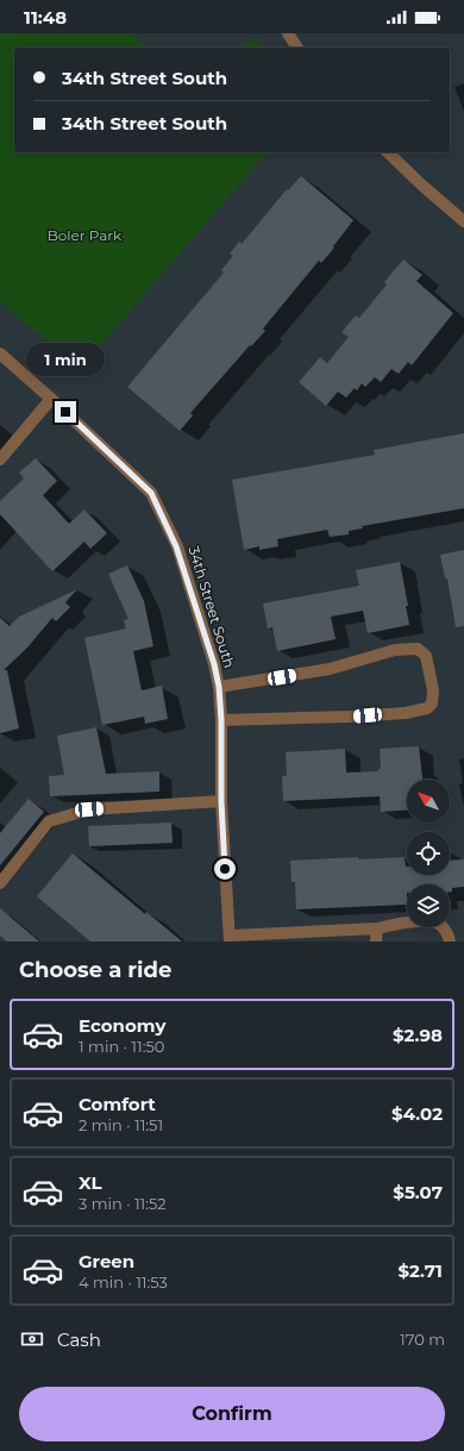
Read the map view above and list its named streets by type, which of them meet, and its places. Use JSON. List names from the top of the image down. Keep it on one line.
{"streets":{"street":["34th Street South"]},"parks":["Boler Park"],"north":"top left","page":{"status":"11:48","banner":["34th Street South","34th Street South"],"bubble":"1 min","heading":"Choose a ride","list":[{"name":"Economy","note":"1 min · 11:50","value":"$2.98"},{"name":"Comfort","note":"2 min · 11:51","value":"$4.02"},{"name":"XL","note":"3 min · 11:52","value":"$5.07"},{"name":"Green","note":"4 min · 11:53","value":"$2.71"}],"pay":["Cash","170 m"],"buttons":"Confirm"}}
